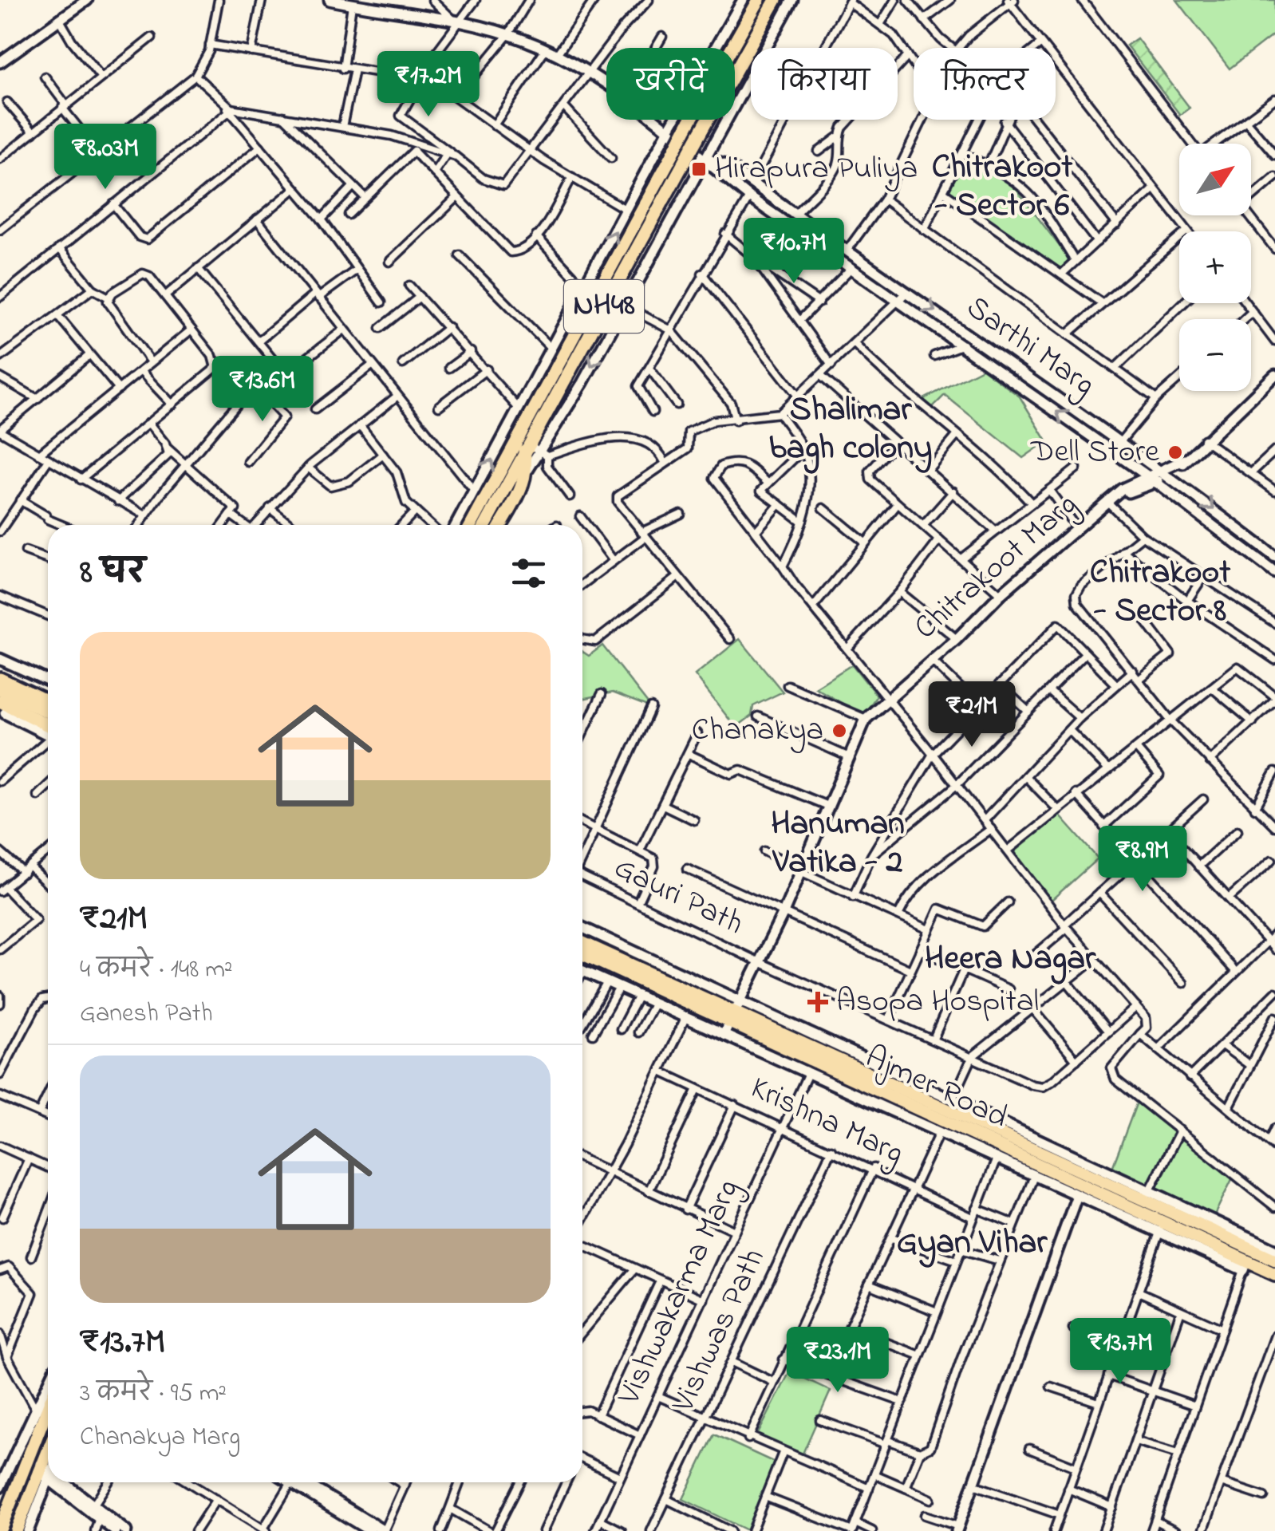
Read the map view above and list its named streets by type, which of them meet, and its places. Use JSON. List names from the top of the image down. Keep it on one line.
{"streets":{"highway":["NH48","Ajmer Road"],"street":["Sarthi Marg","Chitrakoot Marg","Gauri Path","Krishna Marg","Vishwakarma Marg","Vishwas Path"]},"crossings":[["Sarthi Marg","Chitrakoot Marg"],["Chitrakoot Marg","Gauri Path"],["Chitrakoot Marg","Ajmer Road"],["Krishna Marg","Vishwakarma Marg"],["Krishna Marg","Vishwas Path"]],"districts":["Chitrakoot - Sector 6","Shalimar bagh colony","Chitrakoot - Sector 8","Hanuman Vatika - 2","Heera Nagar","Gyan Vihar"],"places":{"transit":["Hirapura Puliya"],"other":["Dell Store","Chanakya"],"health":["Asopa Hospital"]},"north":"top right","page":{"chip":["खरीदें","किराया","फ़िल्टर"],"price":["₹17.2M","₹8.03M","₹10.7M","₹13.6M","₹21M","₹8.9M","₹13.7M","₹23.1M"],"map_buttons":["+","−"],"heading":"8 घर","list":[{"name":"₹21M","note":"4 कमरे · 148 m² · Ganesh Path"},{"name":"₹13.7M","note":"3 कमरे · 95 m² · Chanakya Marg"}]}}
